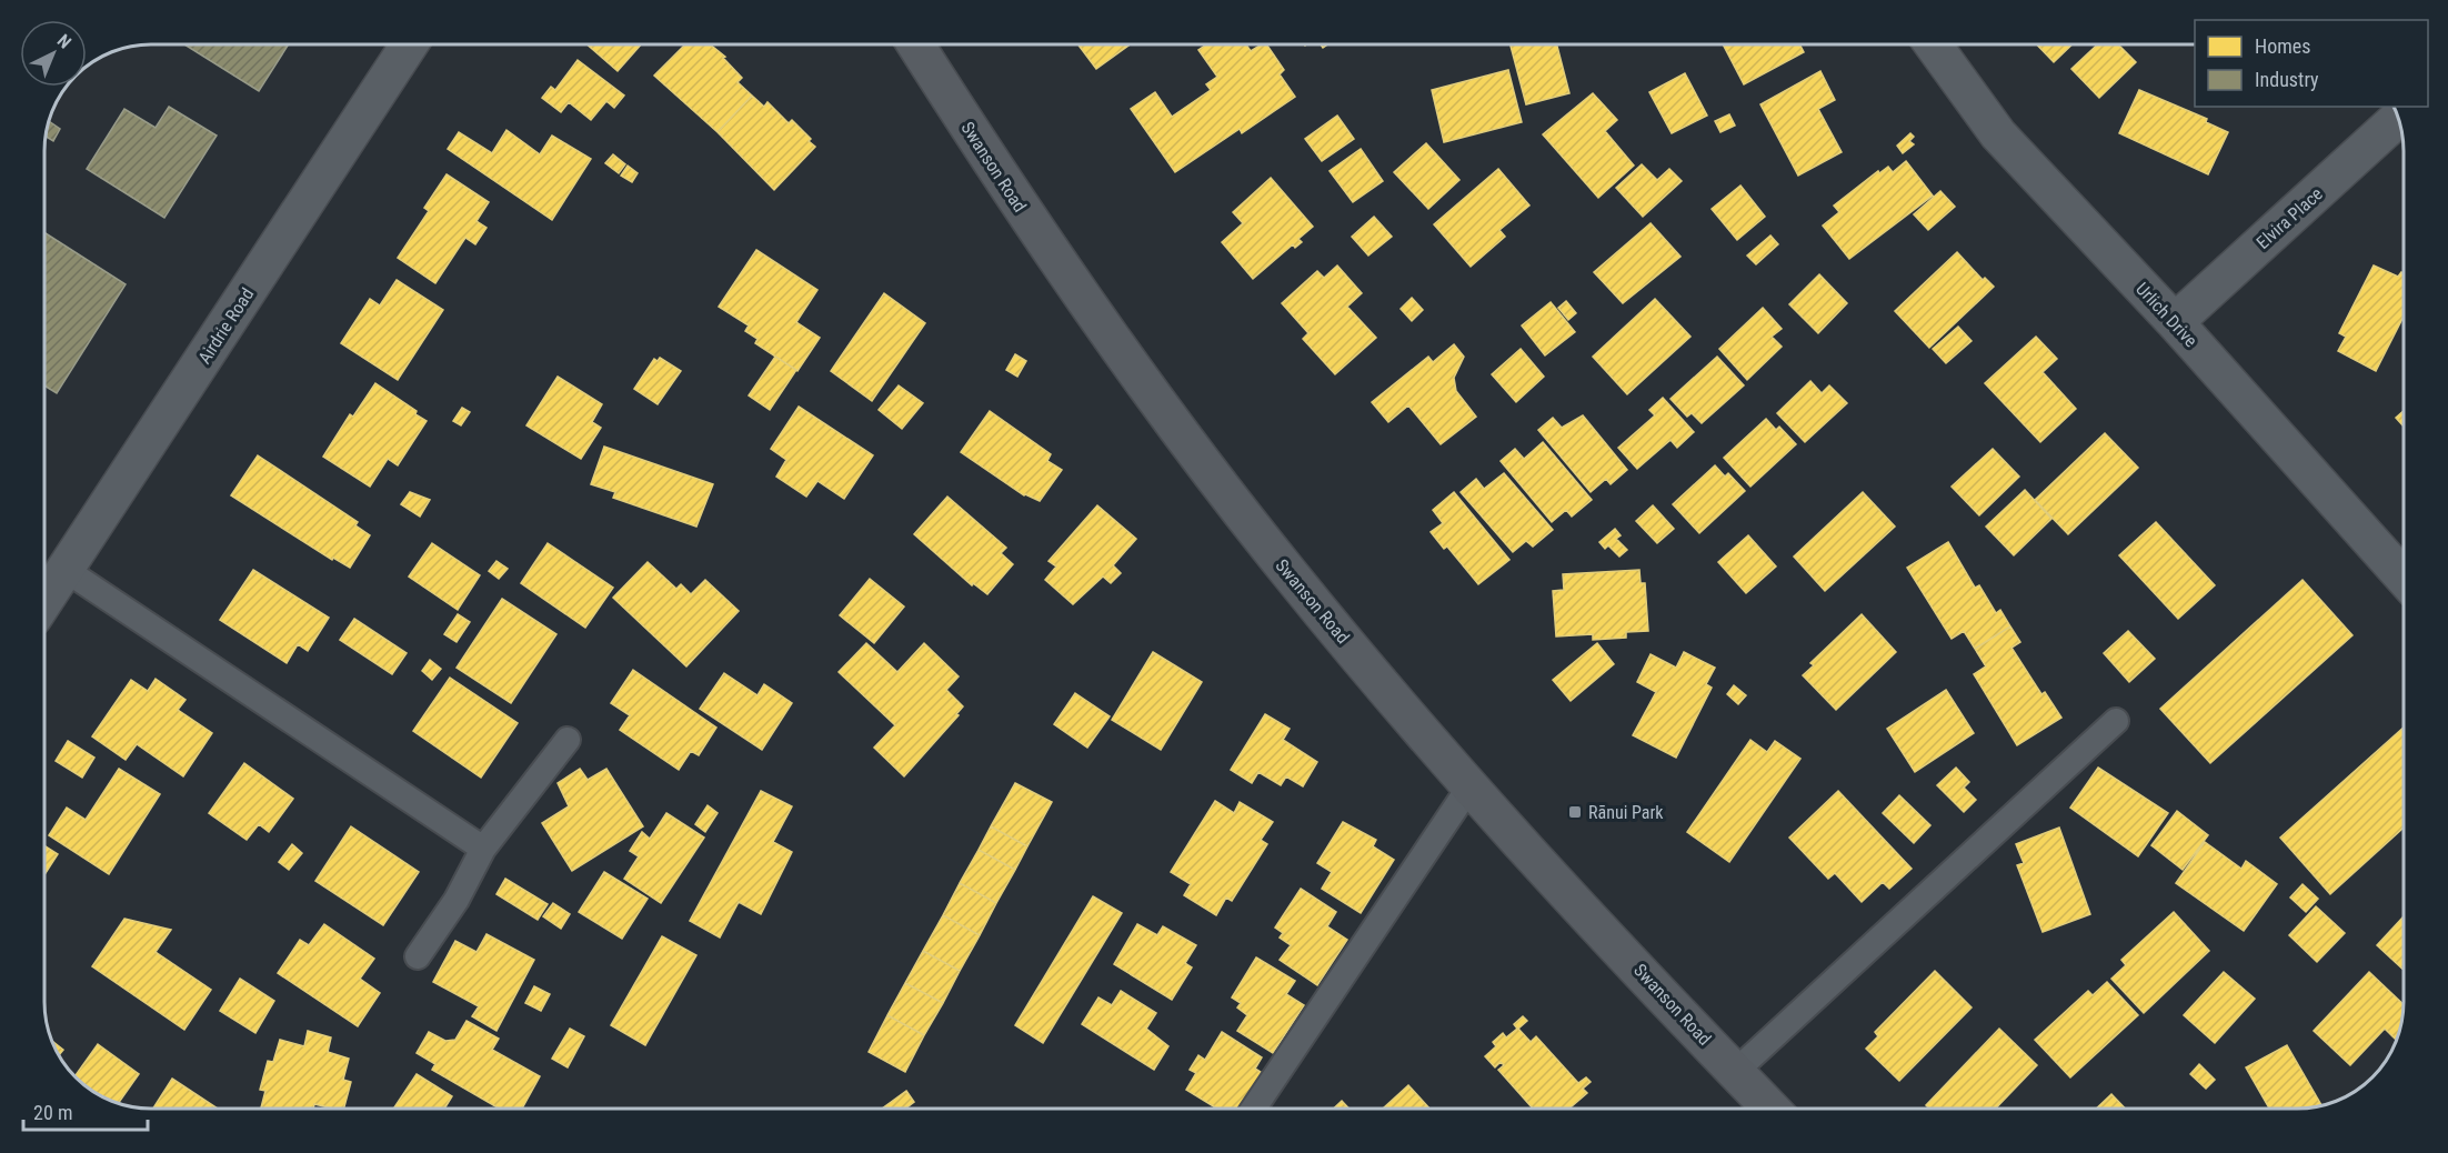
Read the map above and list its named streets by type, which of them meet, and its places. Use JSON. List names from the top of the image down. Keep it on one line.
{"streets":{"main road":["Swanson Road"],"street":["Elvira Place","Urlich Drive","Airdrie Road"]},"crossings":[["Elvira Place","Urlich Drive"]],"places":{"transit":["Rānui Park"]},"legend":["Homes","Industry"],"scale_bar":"20 m","north":"top right"}
